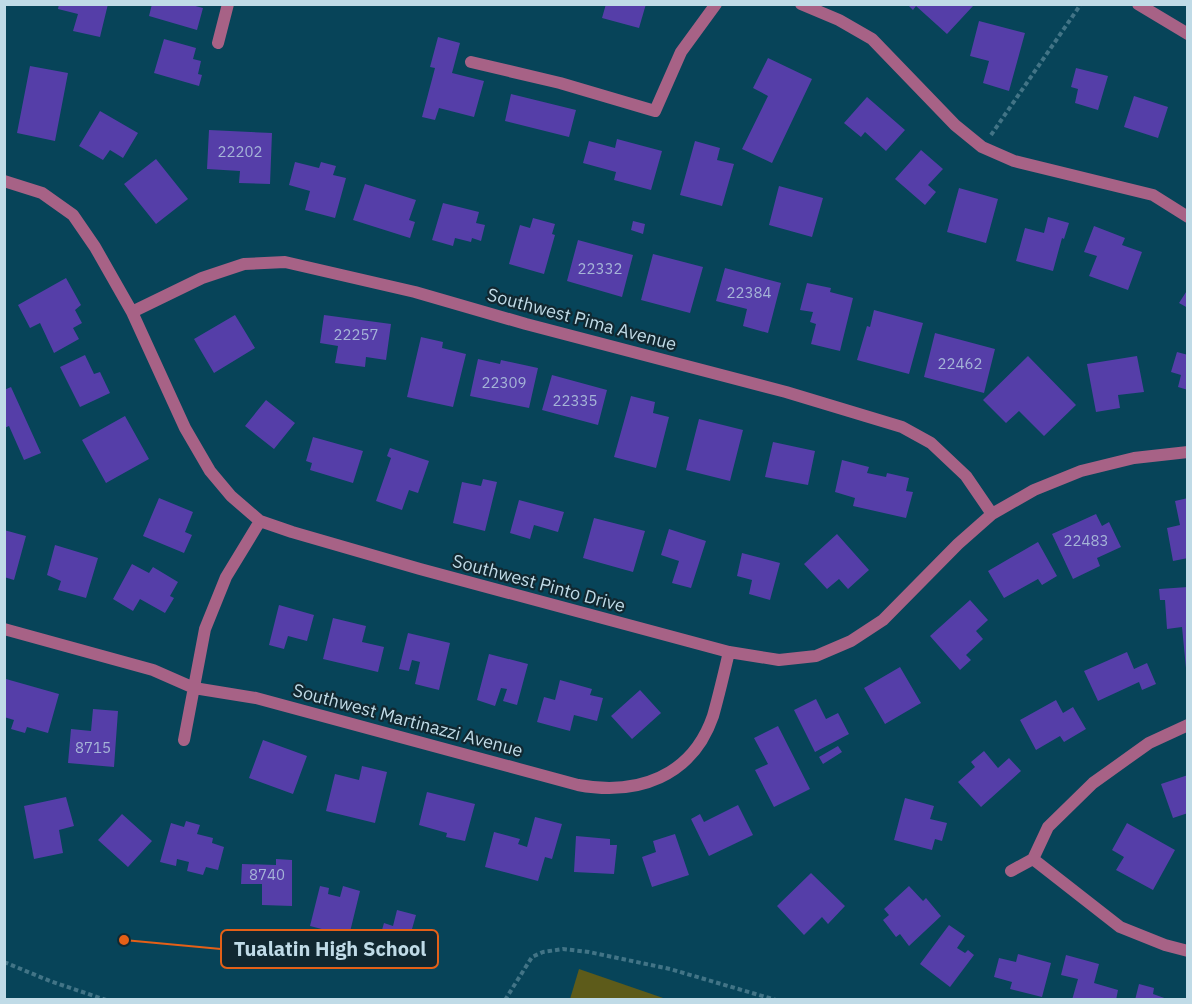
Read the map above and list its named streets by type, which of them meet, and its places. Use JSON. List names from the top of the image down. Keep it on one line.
{"streets":{"street":["Southwest Pima Avenue","Southwest Pinto Drive","Southwest Martinazzi Avenue"]},"crossings":[["Southwest Pima Avenue","Southwest Pinto Drive"],["Southwest Pinto Drive","Southwest Martinazzi Avenue"]],"places":["Tualatin High School"],"house_numbers":["22202","22332","22384","22257","22462","22309","22335","22483","8715","8740"]}
